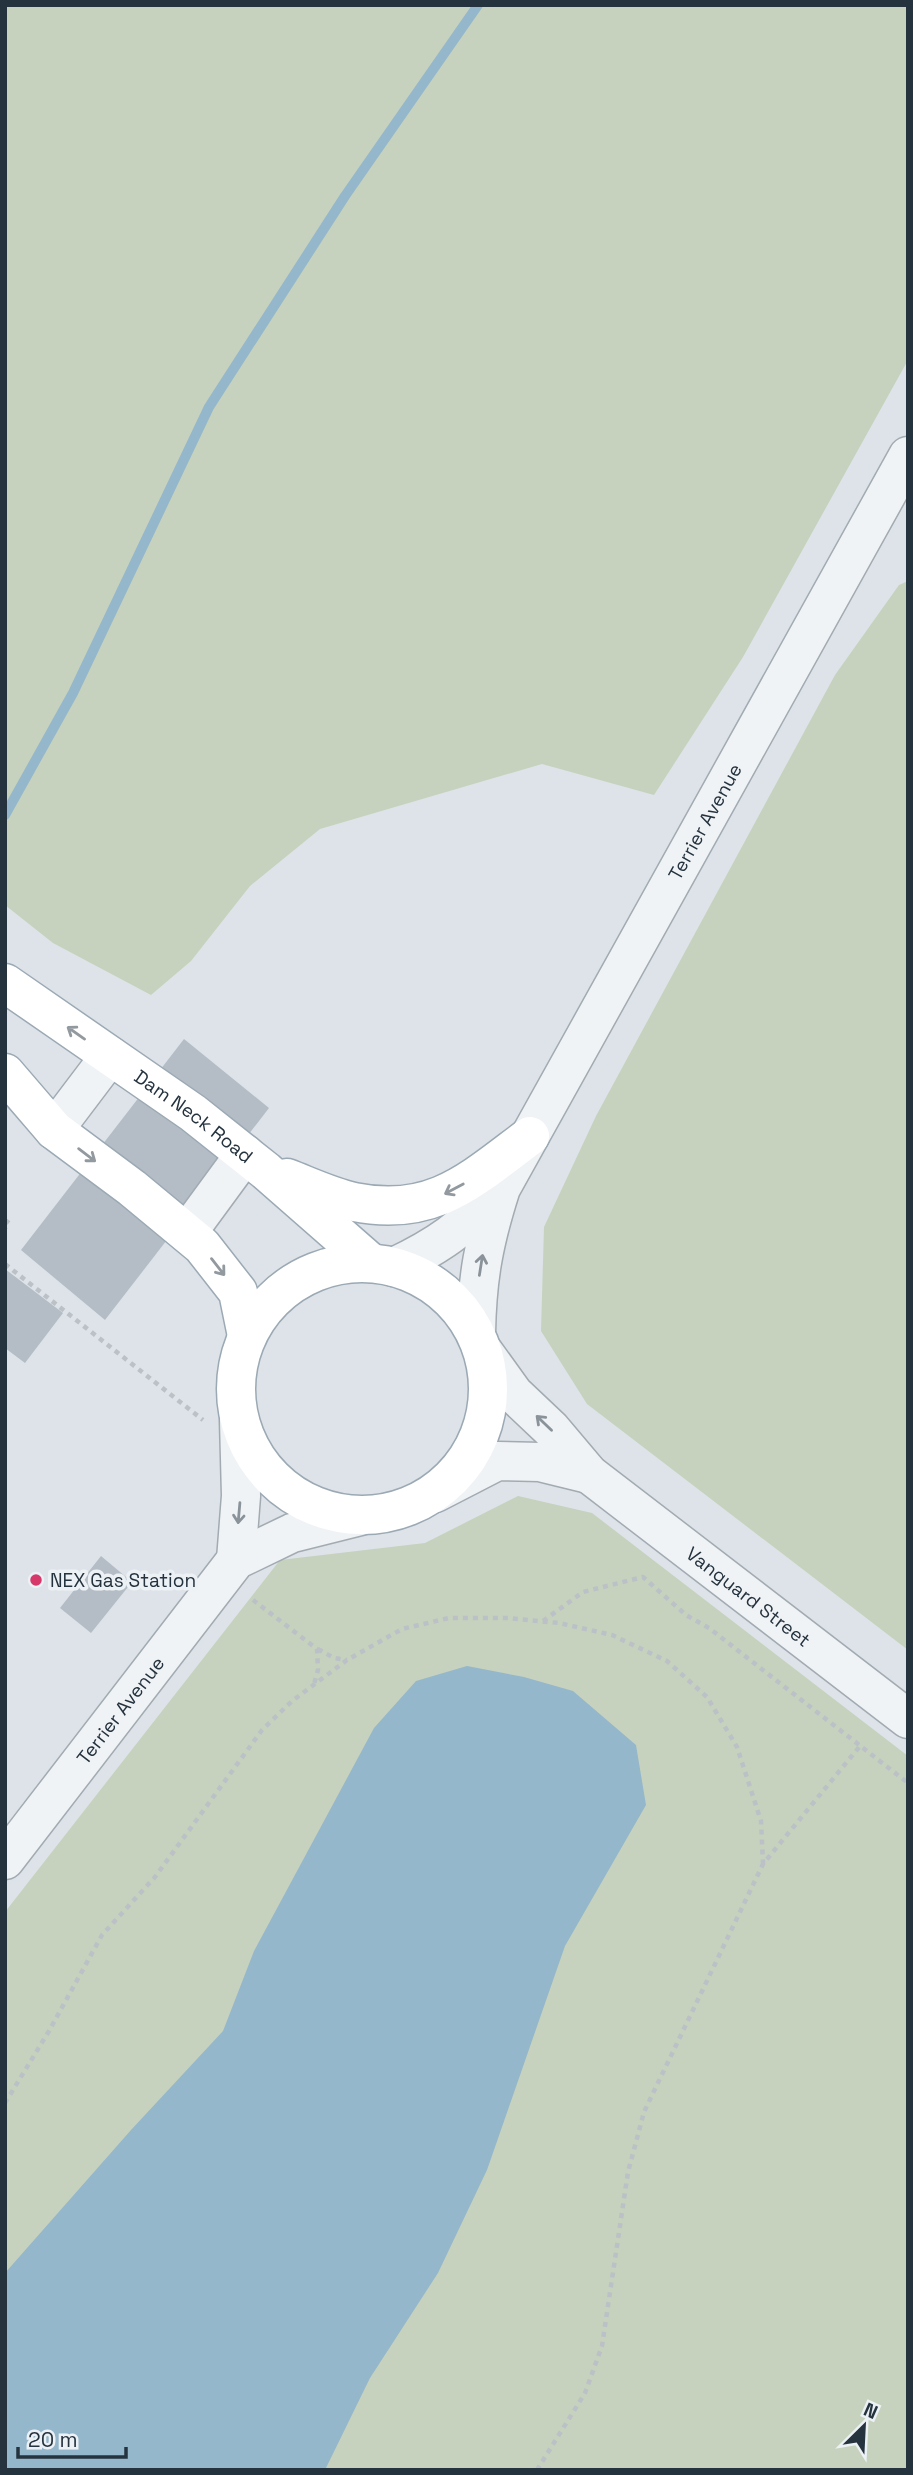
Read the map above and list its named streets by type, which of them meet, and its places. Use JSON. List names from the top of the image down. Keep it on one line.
{"streets":{"main road":["Dam Neck Road"],"street":["Terrier Avenue","Vanguard Street"]},"crossings":[["Terrier Avenue","Dam Neck Road"],["Terrier Avenue","Vanguard Street"]],"places":["NEX Gas Station"],"scale_bar":"20 m","north":"top right"}
